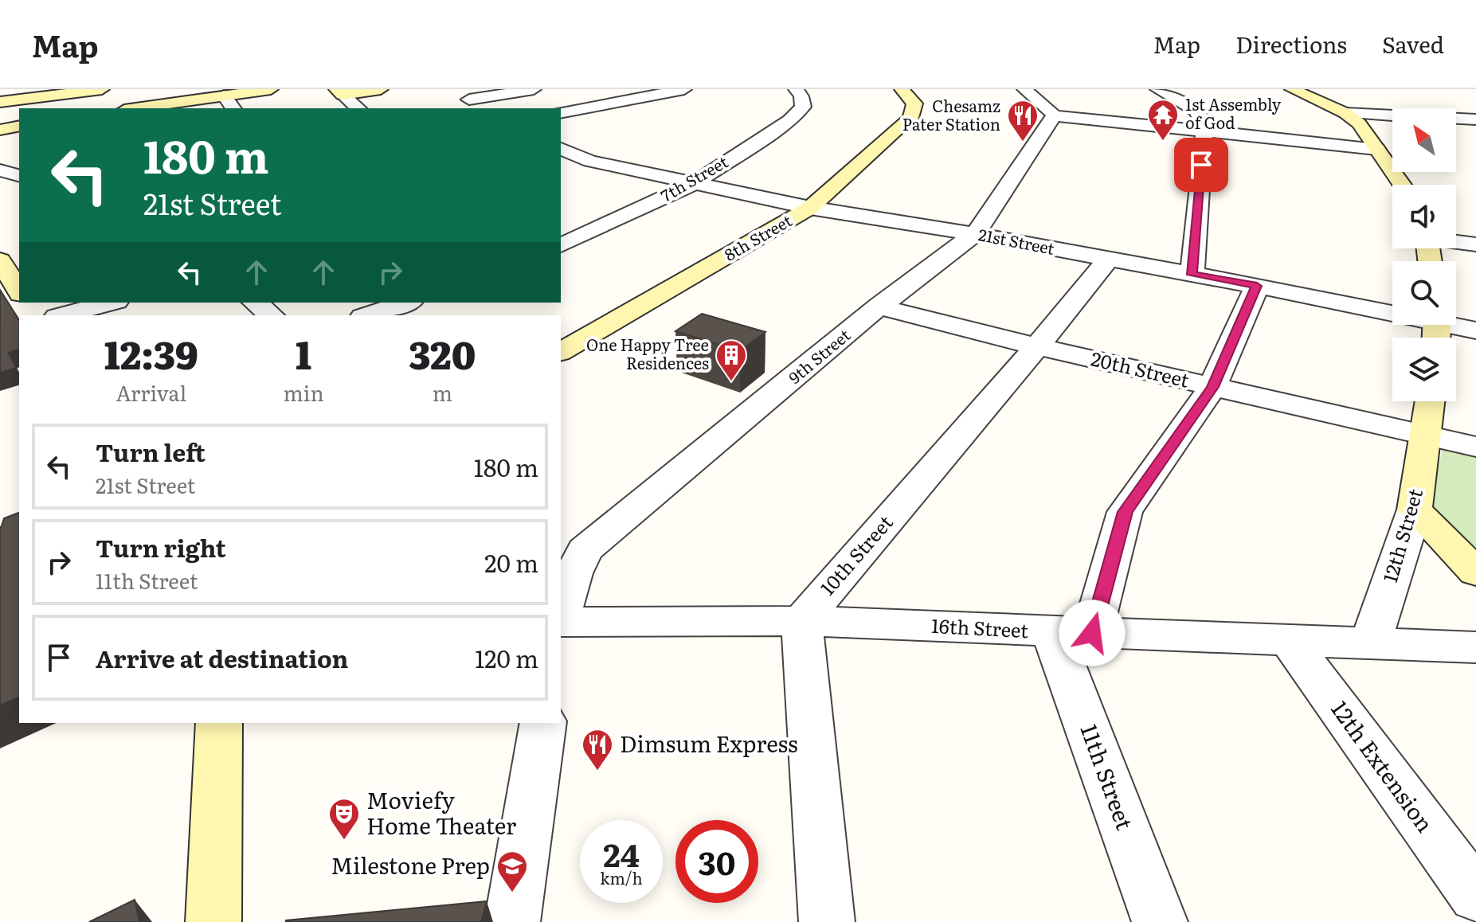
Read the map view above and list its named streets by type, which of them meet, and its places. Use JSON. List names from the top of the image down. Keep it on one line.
{"streets":{"street":["7th Street","8th Street","21st Street","9th Street","20th Street","12th Street","10th Street","16th Street","12th Extension","11th Street"]},"crossings":[["7th Street","21st Street"],["8th Street","21st Street"],["21st Street","9th Street"],["21st Street","10th Street"],["9th Street","20th Street"],["20th Street","12th Street"],["20th Street","10th Street"],["12th Street","16th Street"],["10th Street","16th Street"],["16th Street","12th Extension"],["16th Street","11th Street"]],"places":{"temple":["1st Assembly of God"],"restaurant":["Chesamz Pater Station","Dimsum Express"],"building":["One Happy Tree Residences"],"theatre":["Moviefy Home Theater"],"school or university":["Milestone Prep"]},"north":"top left","page":{"header":"Map","nav":["Map","Directions","Saved"],"turn":["180 m","21st Street"],"eta":["12:39","Arrival","1","min","320","m"],"list":[{"name":"Turn left","note":"21st Street","value":"180 m"},{"name":"Turn right","note":"11th Street","value":"20 m"},{"name":"Arrive at destination","value":"120 m"}],"speed":"24 km/h","limit":"30"}}
